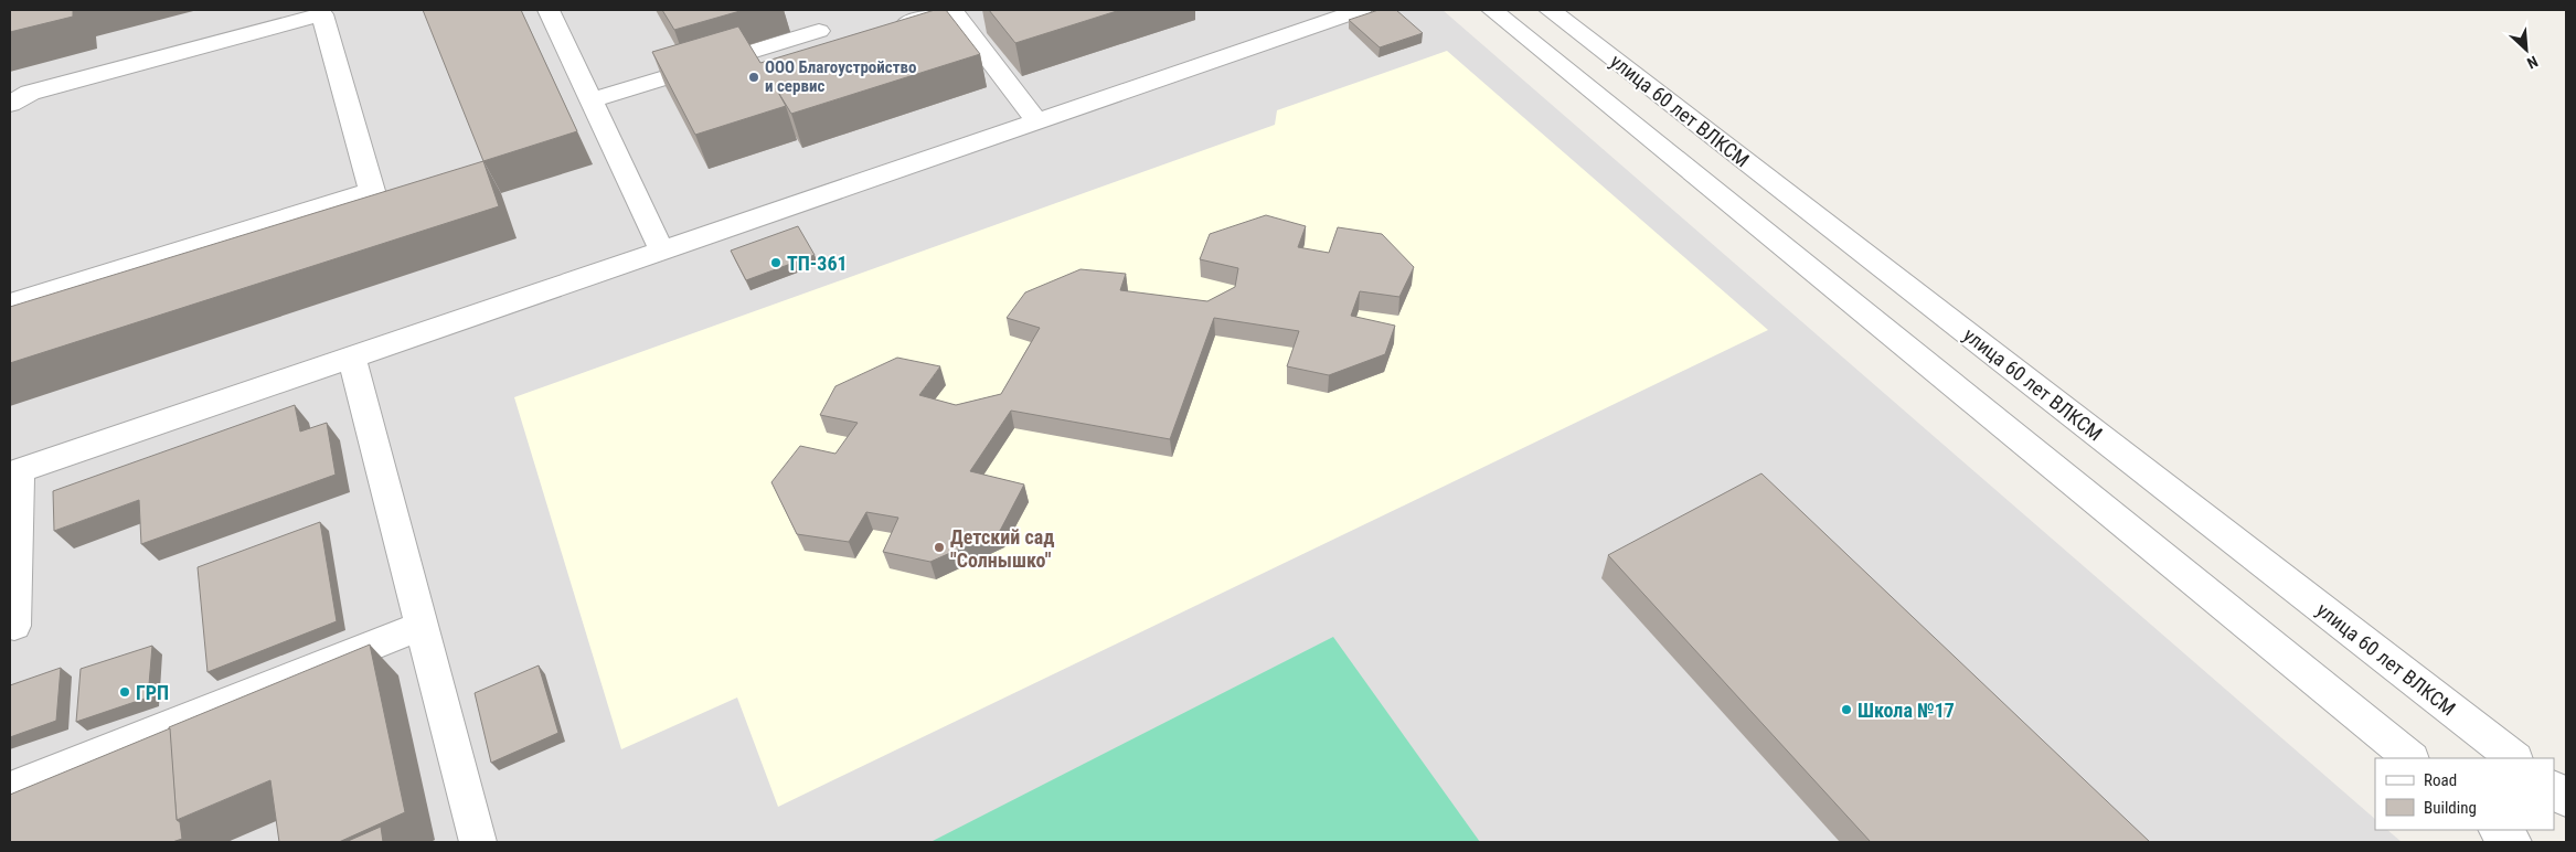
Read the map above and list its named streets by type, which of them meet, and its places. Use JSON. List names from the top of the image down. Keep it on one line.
{"streets":{"street":["улица 60 лет ВЛКСМ"]},"places":["ООО Благоустройство и сервис","ТП-361","Детский сад \"Солнышко\"","ГРП","Школа №17"],"legend":["Road","Building"],"north":"bottom right"}
